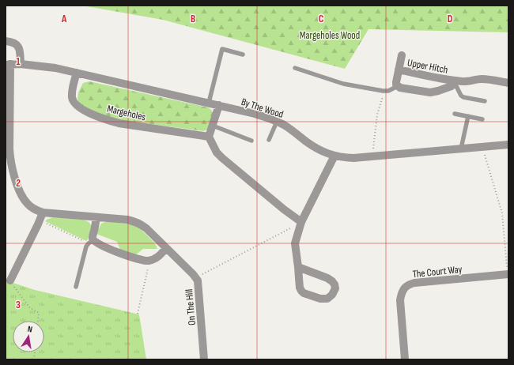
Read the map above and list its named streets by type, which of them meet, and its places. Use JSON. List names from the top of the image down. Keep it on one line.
{"streets":{"street":["Upper Hitch","By The Wood","Margeholes","The Court Way","On The Hill"]},"crossings":[["By The Wood","Margeholes"],["By The Wood","On The Hill"]],"parks":["Margeholes Wood"],"north":"top","grid":{"columns":["A","B","C","D"],"rows":["1","2","3"]}}
